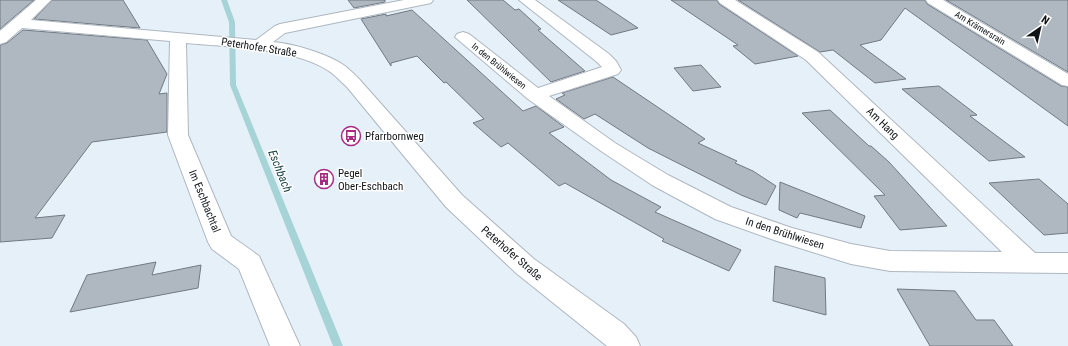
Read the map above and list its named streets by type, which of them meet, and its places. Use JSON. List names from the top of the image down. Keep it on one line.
{"streets":{"street":["Am Krämersrain","Peterhofer Straße","In den Brühlwiesen","Am Hang","Im Eschbachtal"]},"crossings":[["Peterhofer Straße","Im Eschbachtal"],["In den Brühlwiesen","Am Hang"]],"water":["Eschbach"],"places":{"bus stop":["Pfarrbornweg"],"building":["Pegel Ober-Eschbach"]},"north":"top right"}
